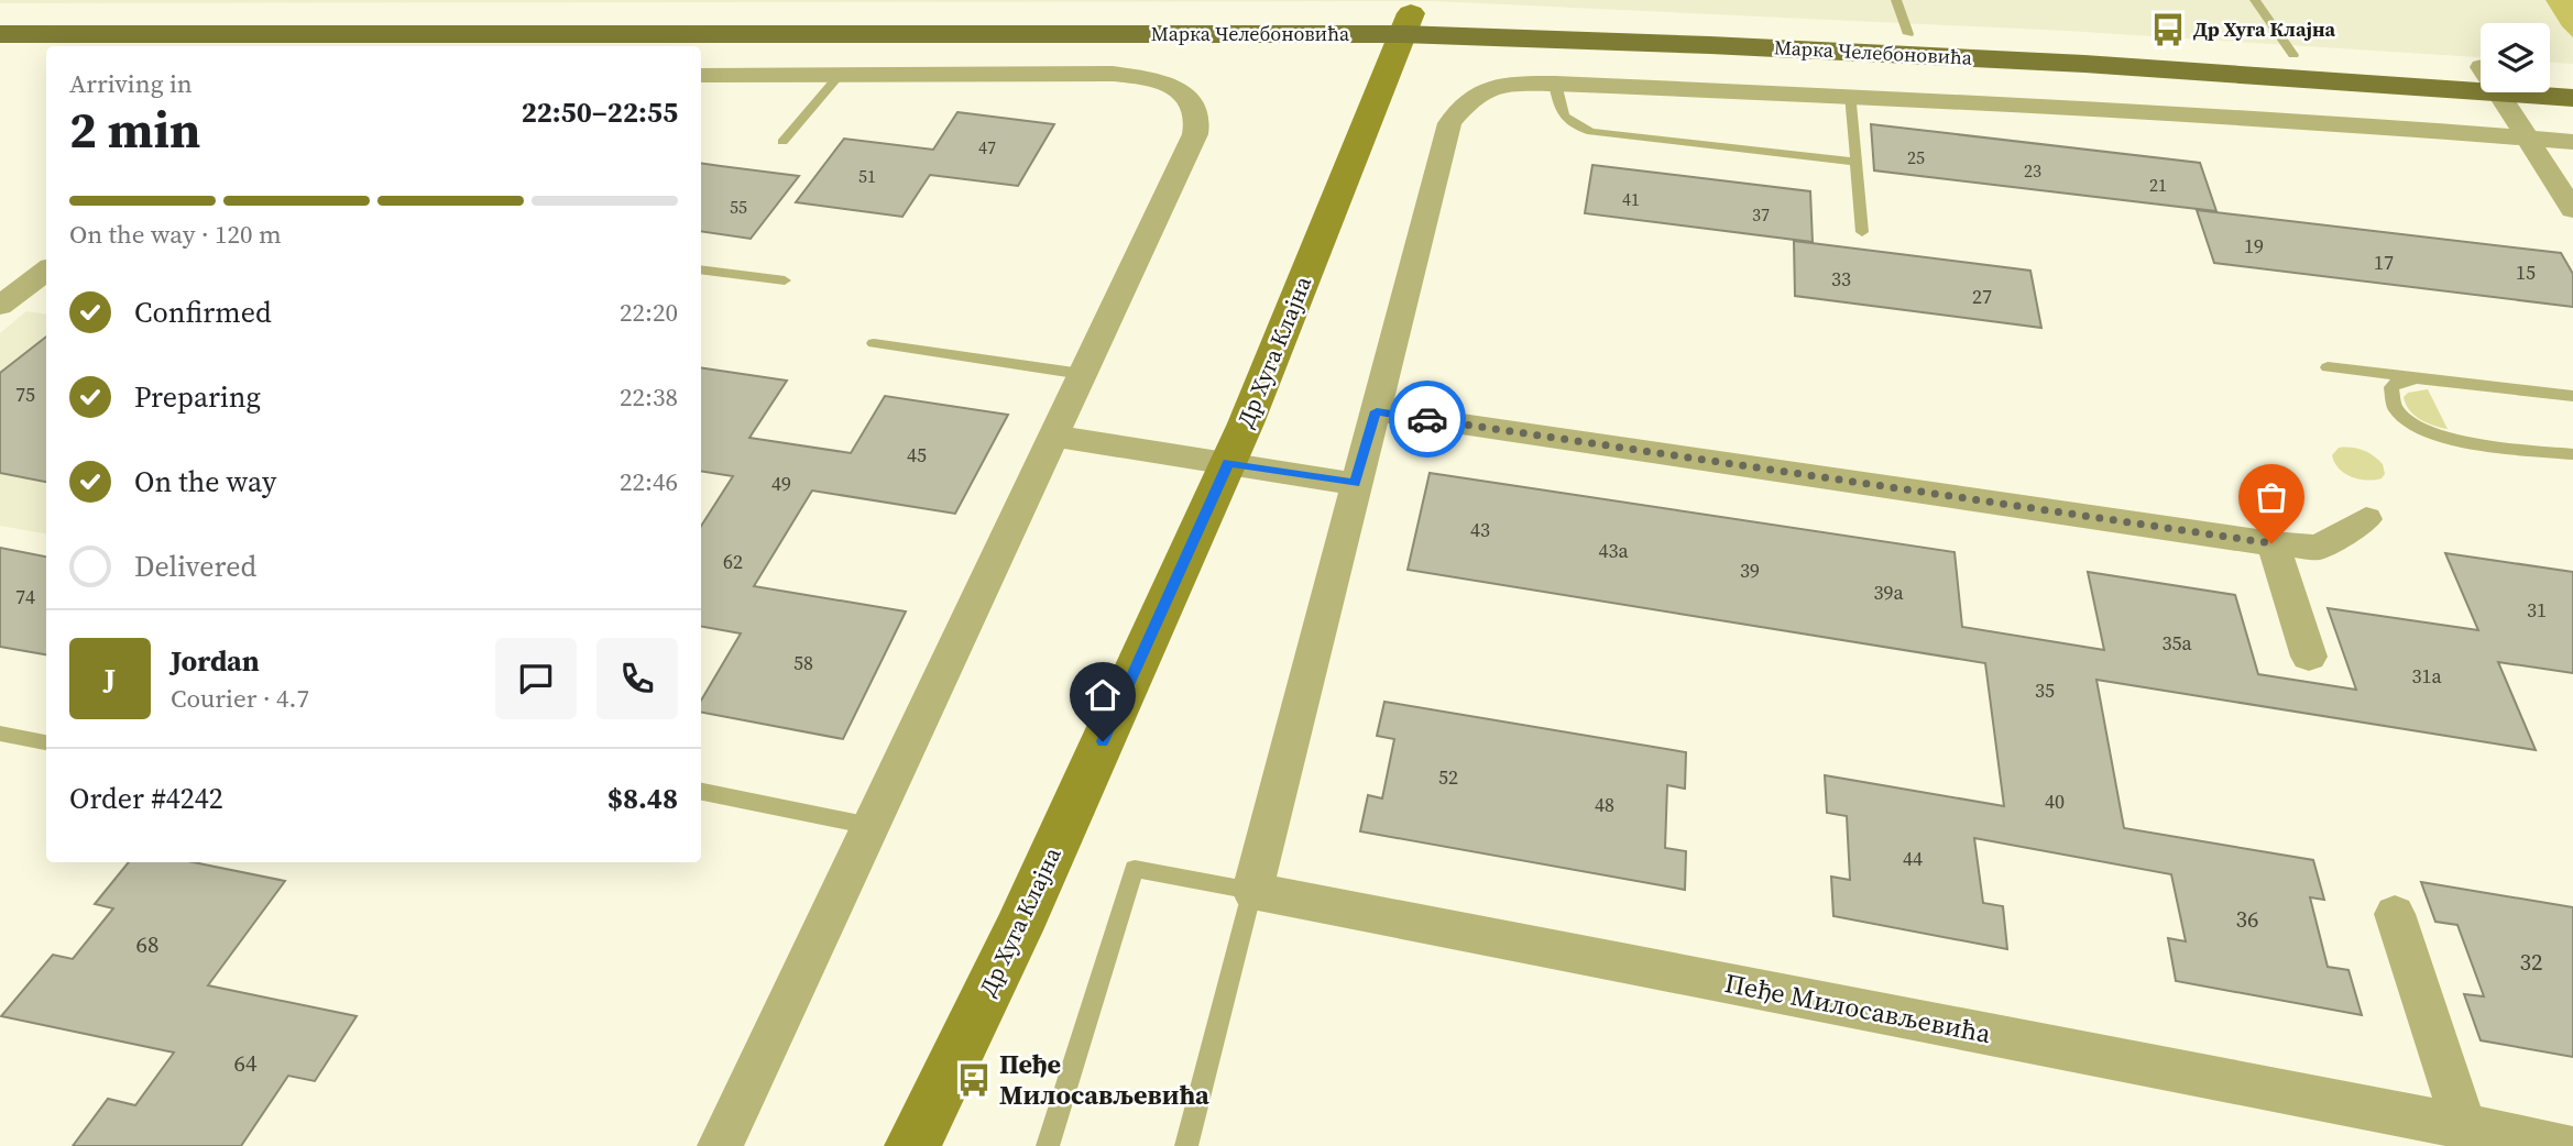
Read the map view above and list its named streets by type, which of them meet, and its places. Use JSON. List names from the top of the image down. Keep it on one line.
{"streets":{"main road":["Марка Челебоновића","Др Хуга Клајна"],"street":["Пеђе Милосављевића"]},"crossings":[["Марка Челебоновића","Др Хуга Клајна"]],"places":{"bus stop":["Др Хуга Клајна","Пеђе Милосављевића"]},"house_numbers":["47","25","23","51","21","41","55","37","19","17","15","33","27","75","45","49","43","43a","62","39","39a","74","31","35a","58","31a","35","52","40","48","44","36","68","32","64"],"page":{"heading":["2 min","Arriving in","22:50–22:55"],"panel":["Jordan","Courier · 4.7","Order #4242","$8.48"],"bar":"On the way · 120 m","list":[["Confirmed","22:20"],["Preparing","22:38"],["On the way","22:46"],"Delivered"],"round":"J"}}
